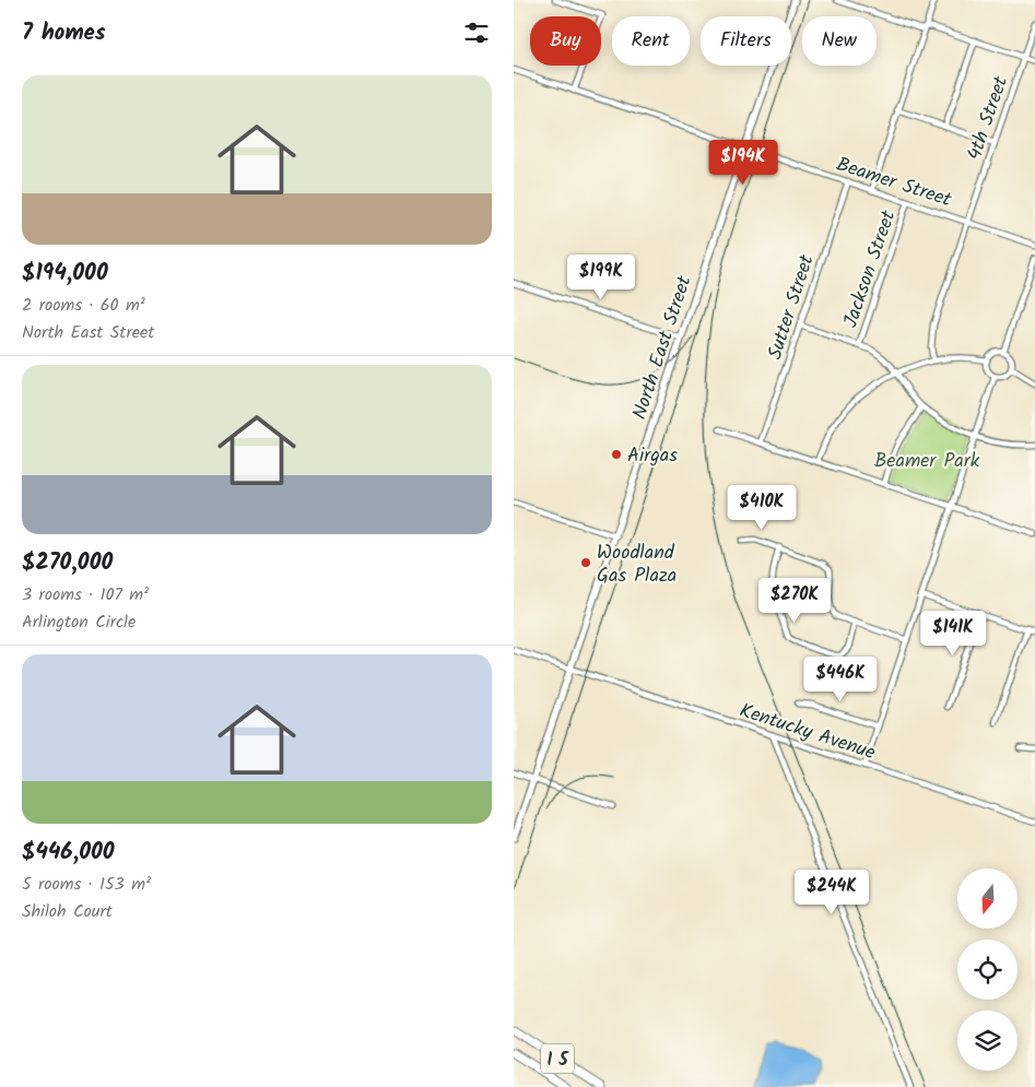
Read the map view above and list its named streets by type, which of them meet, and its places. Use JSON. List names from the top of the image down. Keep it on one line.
{"streets":{"highway":["I 5"],"main road":["North East Street"],"street":["4th Street","Beamer Street","Jackson Street","Sutter Street","Kentucky Avenue"]},"crossings":[["4th Street","Beamer Street"],["Beamer Street","Jackson Street"],["Beamer Street","Sutter Street"],["Beamer Street","North East Street"],["North East Street","Kentucky Avenue"]],"parks":["Beamer Park"],"places":["Airgas","Woodland Gas Plaza"],"north":"bottom","page":{"heading":"7 homes","chip":["Buy","Rent","Filters","New"],"list":[{"name":"$194,000","note":"2 rooms · 60 m² · North East Street"},{"name":"$270,000","note":"3 rooms · 107 m² · Arlington Circle"},{"name":"$446,000","note":"5 rooms · 153 m² · Shiloh Court"}],"price":["$194K","$199K","$410K","$270K","$141K","$446K","$244K"]}}
